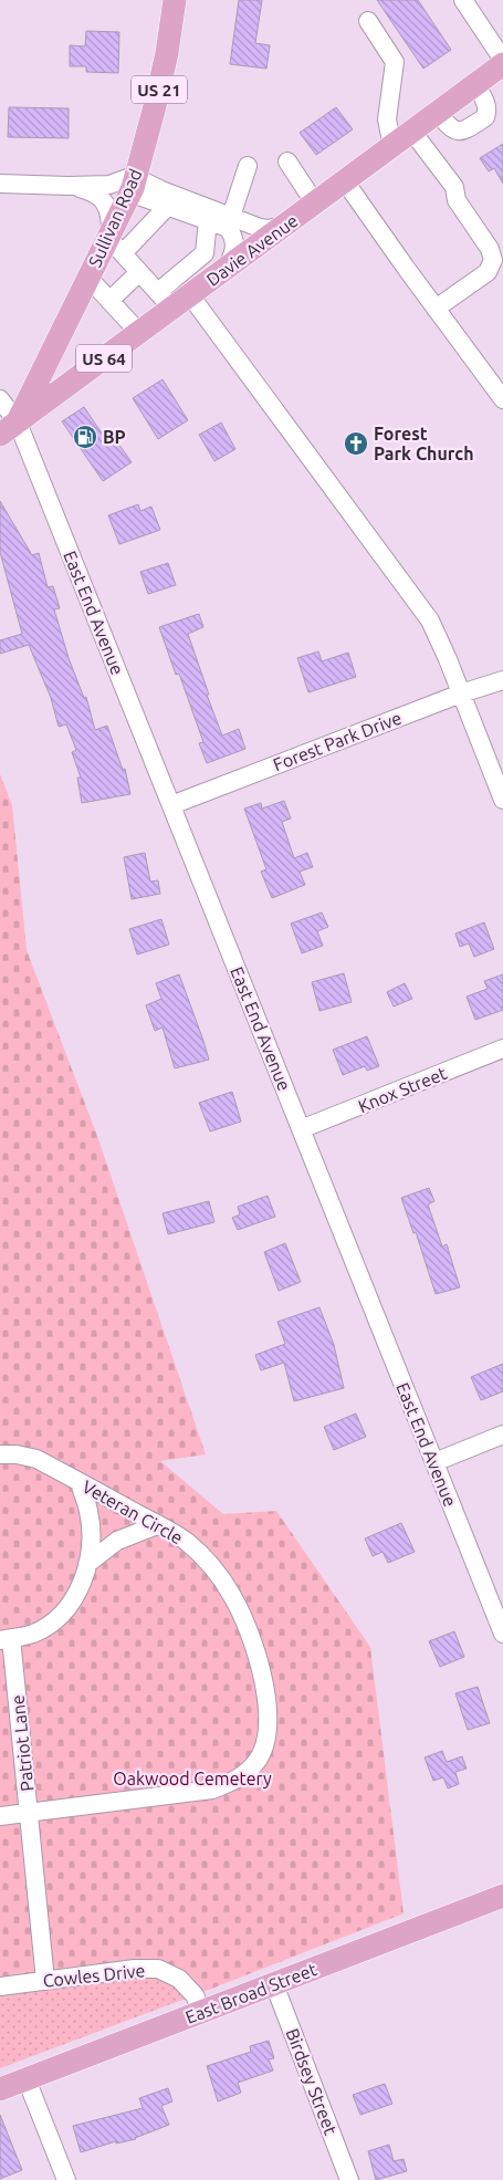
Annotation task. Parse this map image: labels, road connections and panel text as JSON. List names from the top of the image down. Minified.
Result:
{"streets":{"main road":["US 21","Sullivan Road","Davie Avenue","US 64","East Broad Street"],"street":["East End Avenue","Forest Park Drive","Knox Street","Veteran Circle","Patriot Lane","Cowles Drive","Birdsey Street"]},"crossings":[["Sullivan Road","Davie Avenue"],["Sullivan Road","East End Avenue"],["Davie Avenue","East End Avenue"],["East End Avenue","Forest Park Drive"],["East End Avenue","Knox Street"],["Veteran Circle","Patriot Lane"],["Patriot Lane","Cowles Drive"],["Cowles Drive","East Broad Street"],["East Broad Street","Birdsey Street"]],"parks":["Oakwood Cemetery"],"places":{"fuel station":["BP"],"church":["Forest Park Church"]}}
